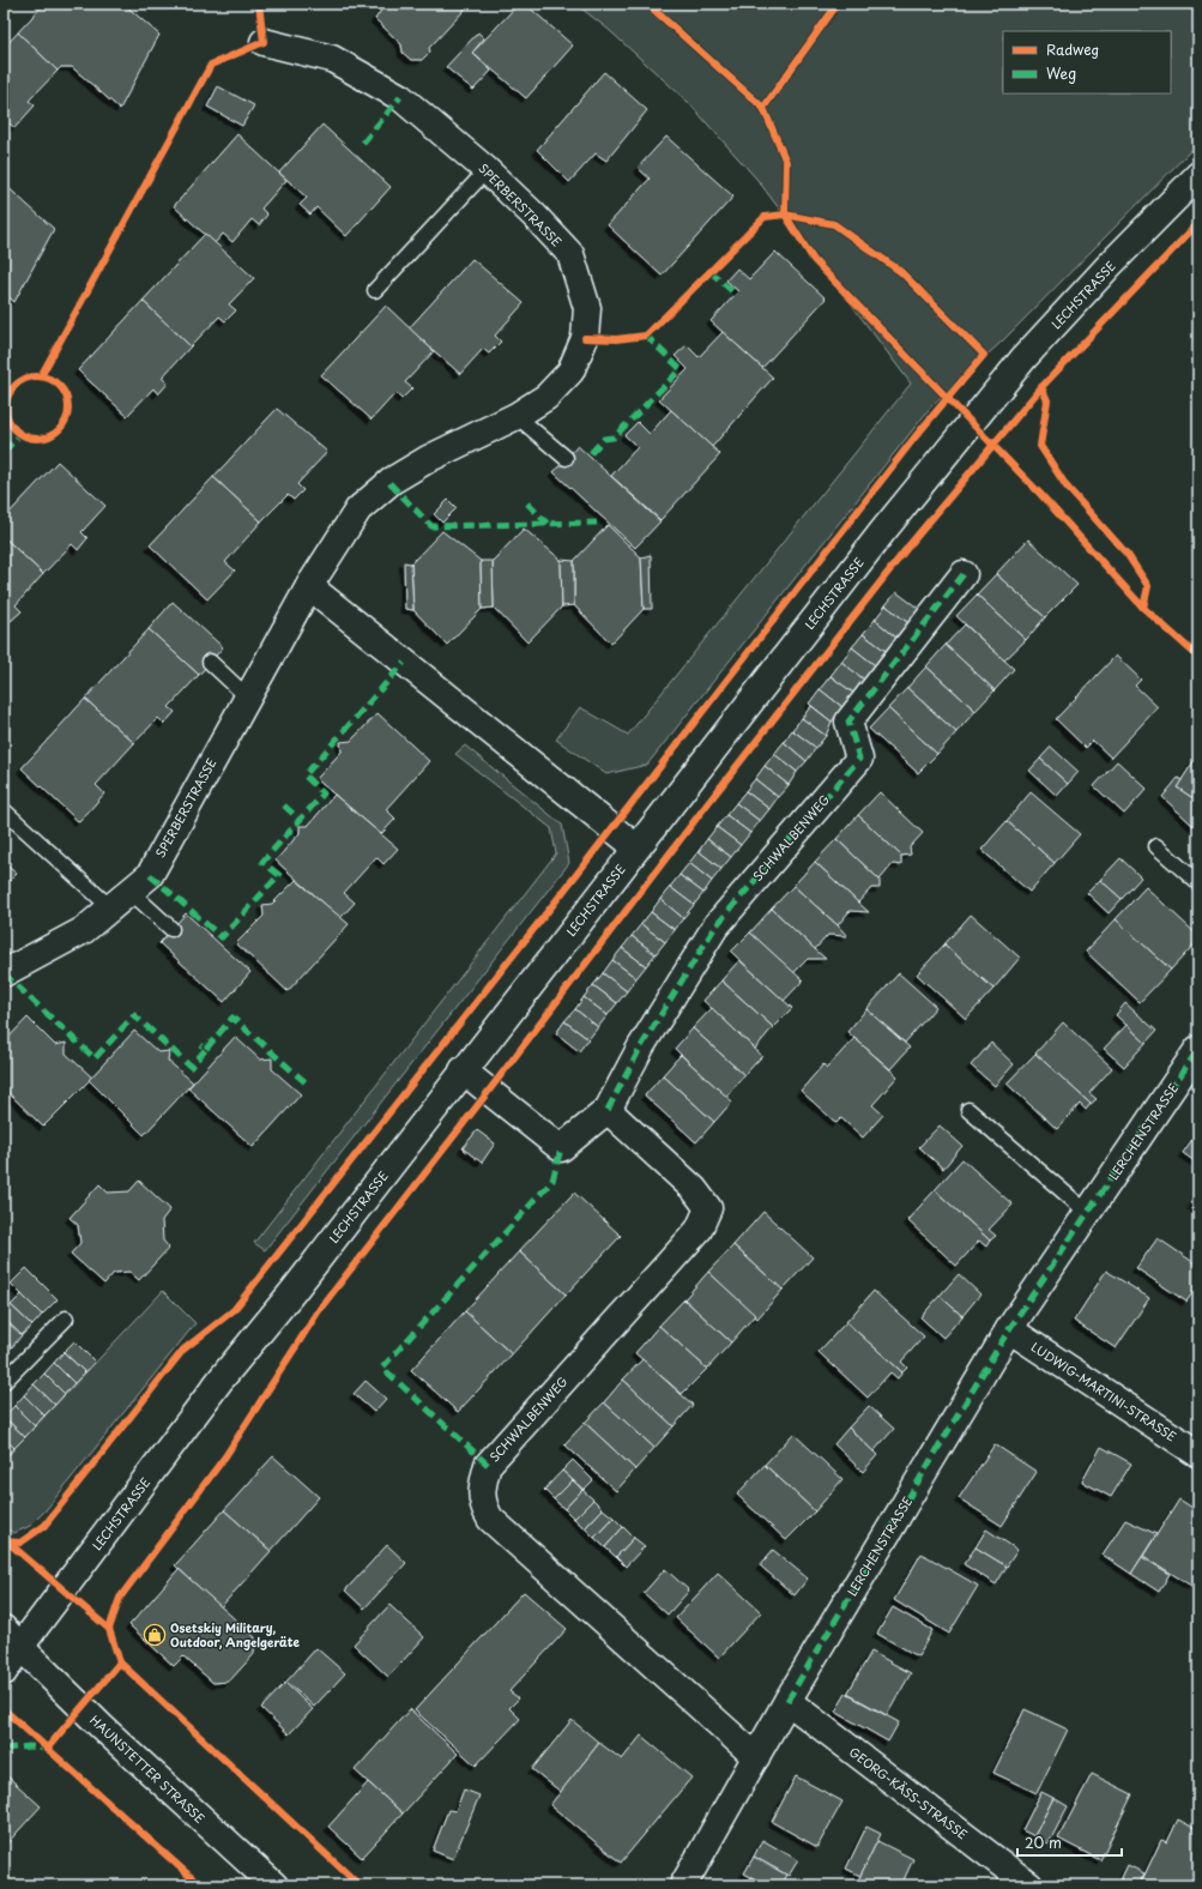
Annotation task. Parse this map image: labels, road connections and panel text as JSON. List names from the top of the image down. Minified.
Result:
{"streets":{"street":["SPERBERSTRASSE","LECHSTRASSE","SCHWALBENWEG","LERCHENSTRASSE","LUDWIG-MARTINI-STRASSE","HAUNSTETTER STRASSE","GEORG-KÄSS-STRASSE"]},"crossings":[["LECHSTRASSE","SCHWALBENWEG"],["LECHSTRASSE","HAUNSTETTER STRASSE"],["SCHWALBENWEG","LERCHENSTRASSE"],["LERCHENSTRASSE","LUDWIG-MARTINI-STRASSE"],["LERCHENSTRASSE","GEORG-KÄSS-STRASSE"]],"places":{"shop":["Osetskiy Military, Outdoor, Angelgeräte"]},"legend":["Radweg","Weg"],"scale_bar":"20 m"}
